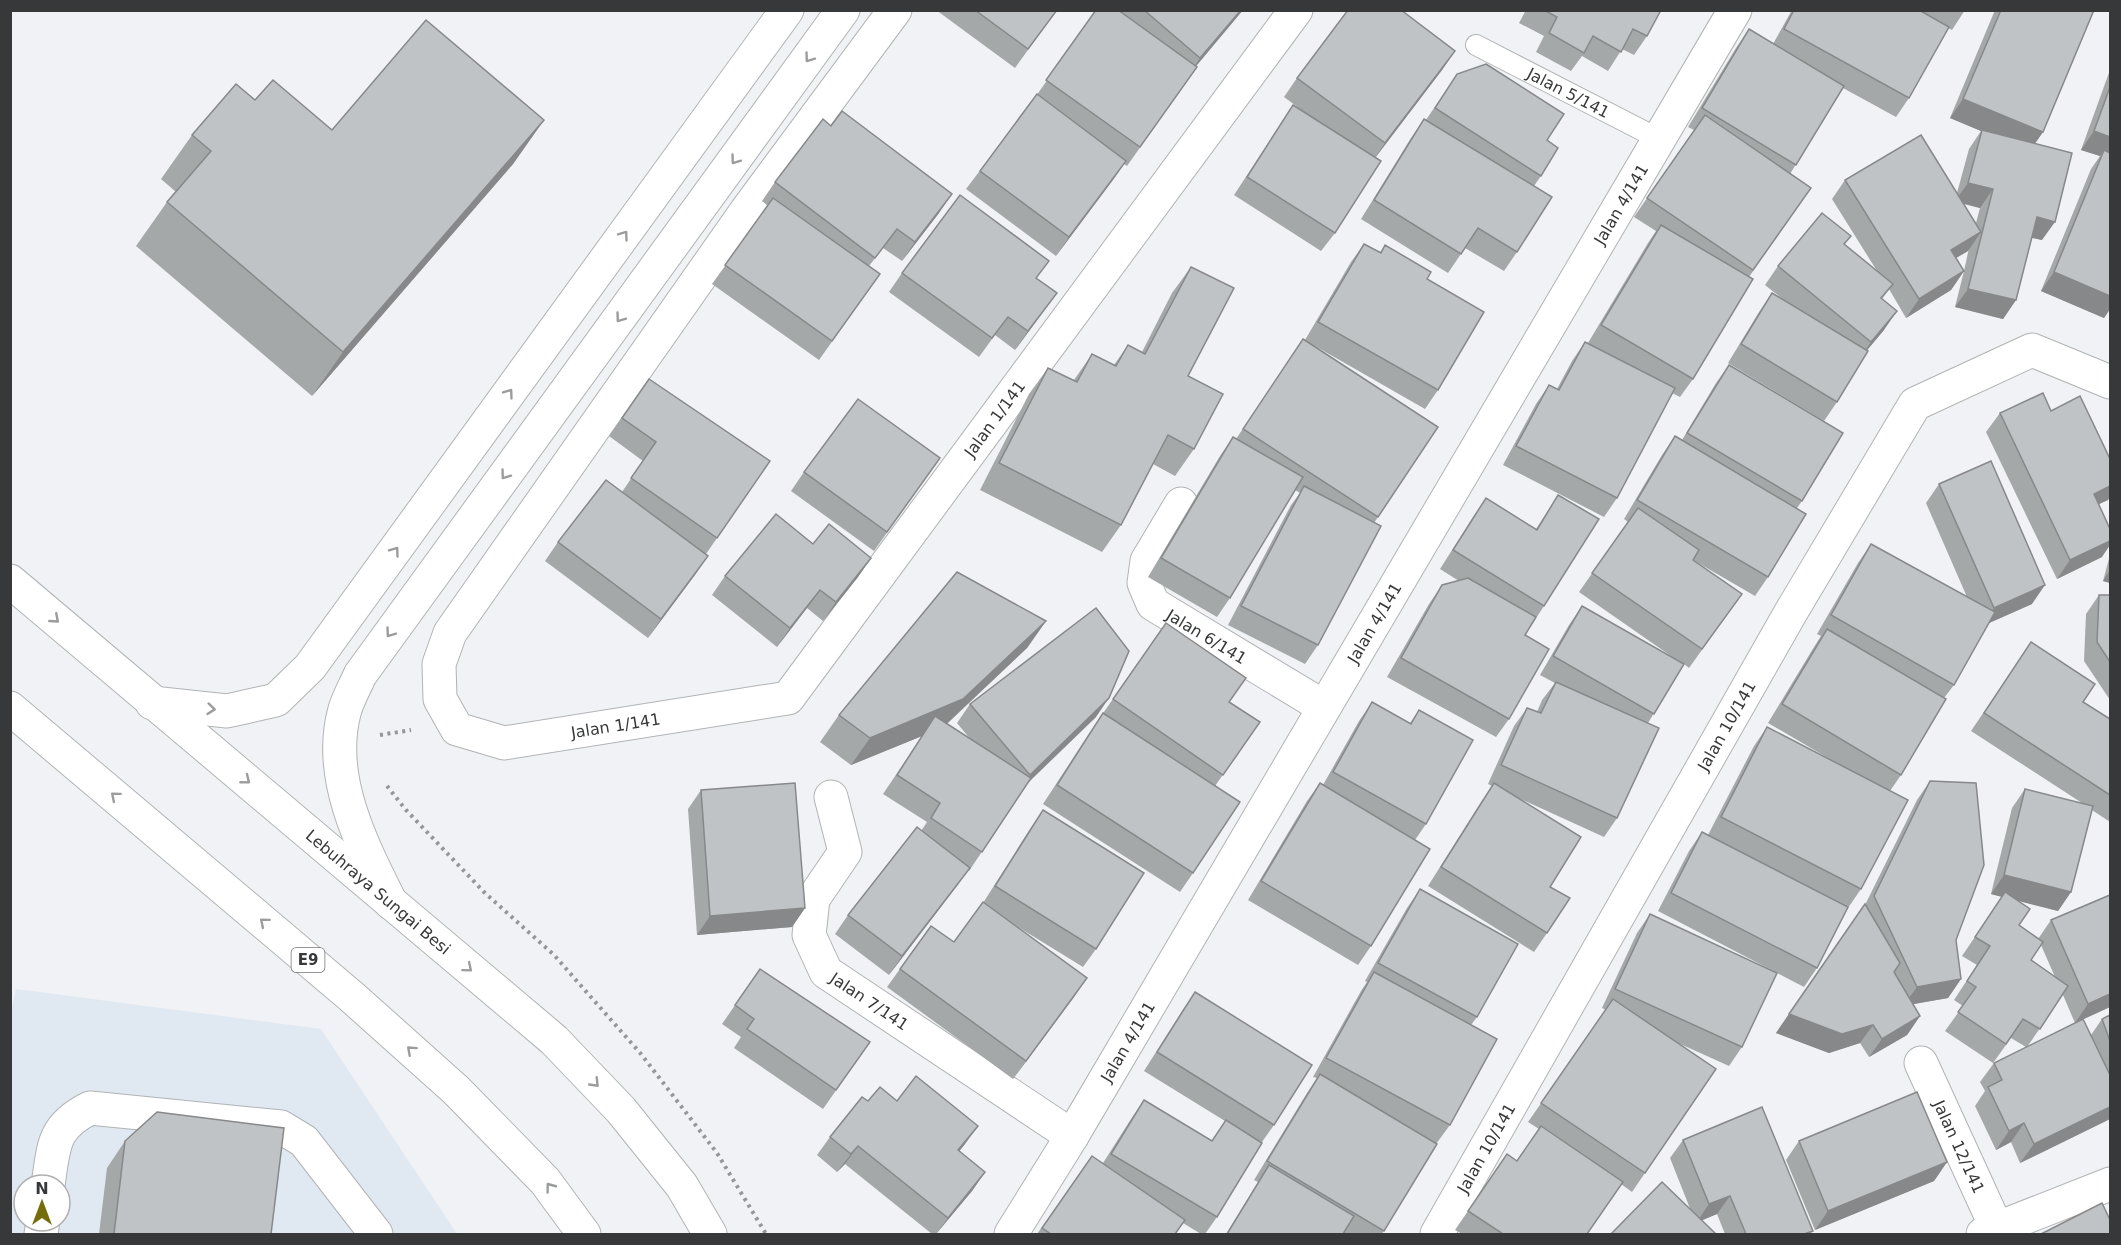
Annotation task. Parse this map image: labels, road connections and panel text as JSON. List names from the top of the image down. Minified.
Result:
{"streets":{"main road":["Jalan 4/141","Jalan 1/141","Jalan 6/141","Jalan 10/141","Lebuhraya Sungai Besi","E9","Jalan 7/141","Jalan 12/141"],"lane":["Jalan 5/141"]},"crossings":[["Jalan 5/141","Jalan 4/141"],["Jalan 4/141","Jalan 6/141"],["Jalan 4/141","Jalan 7/141"]],"north":"top"}
